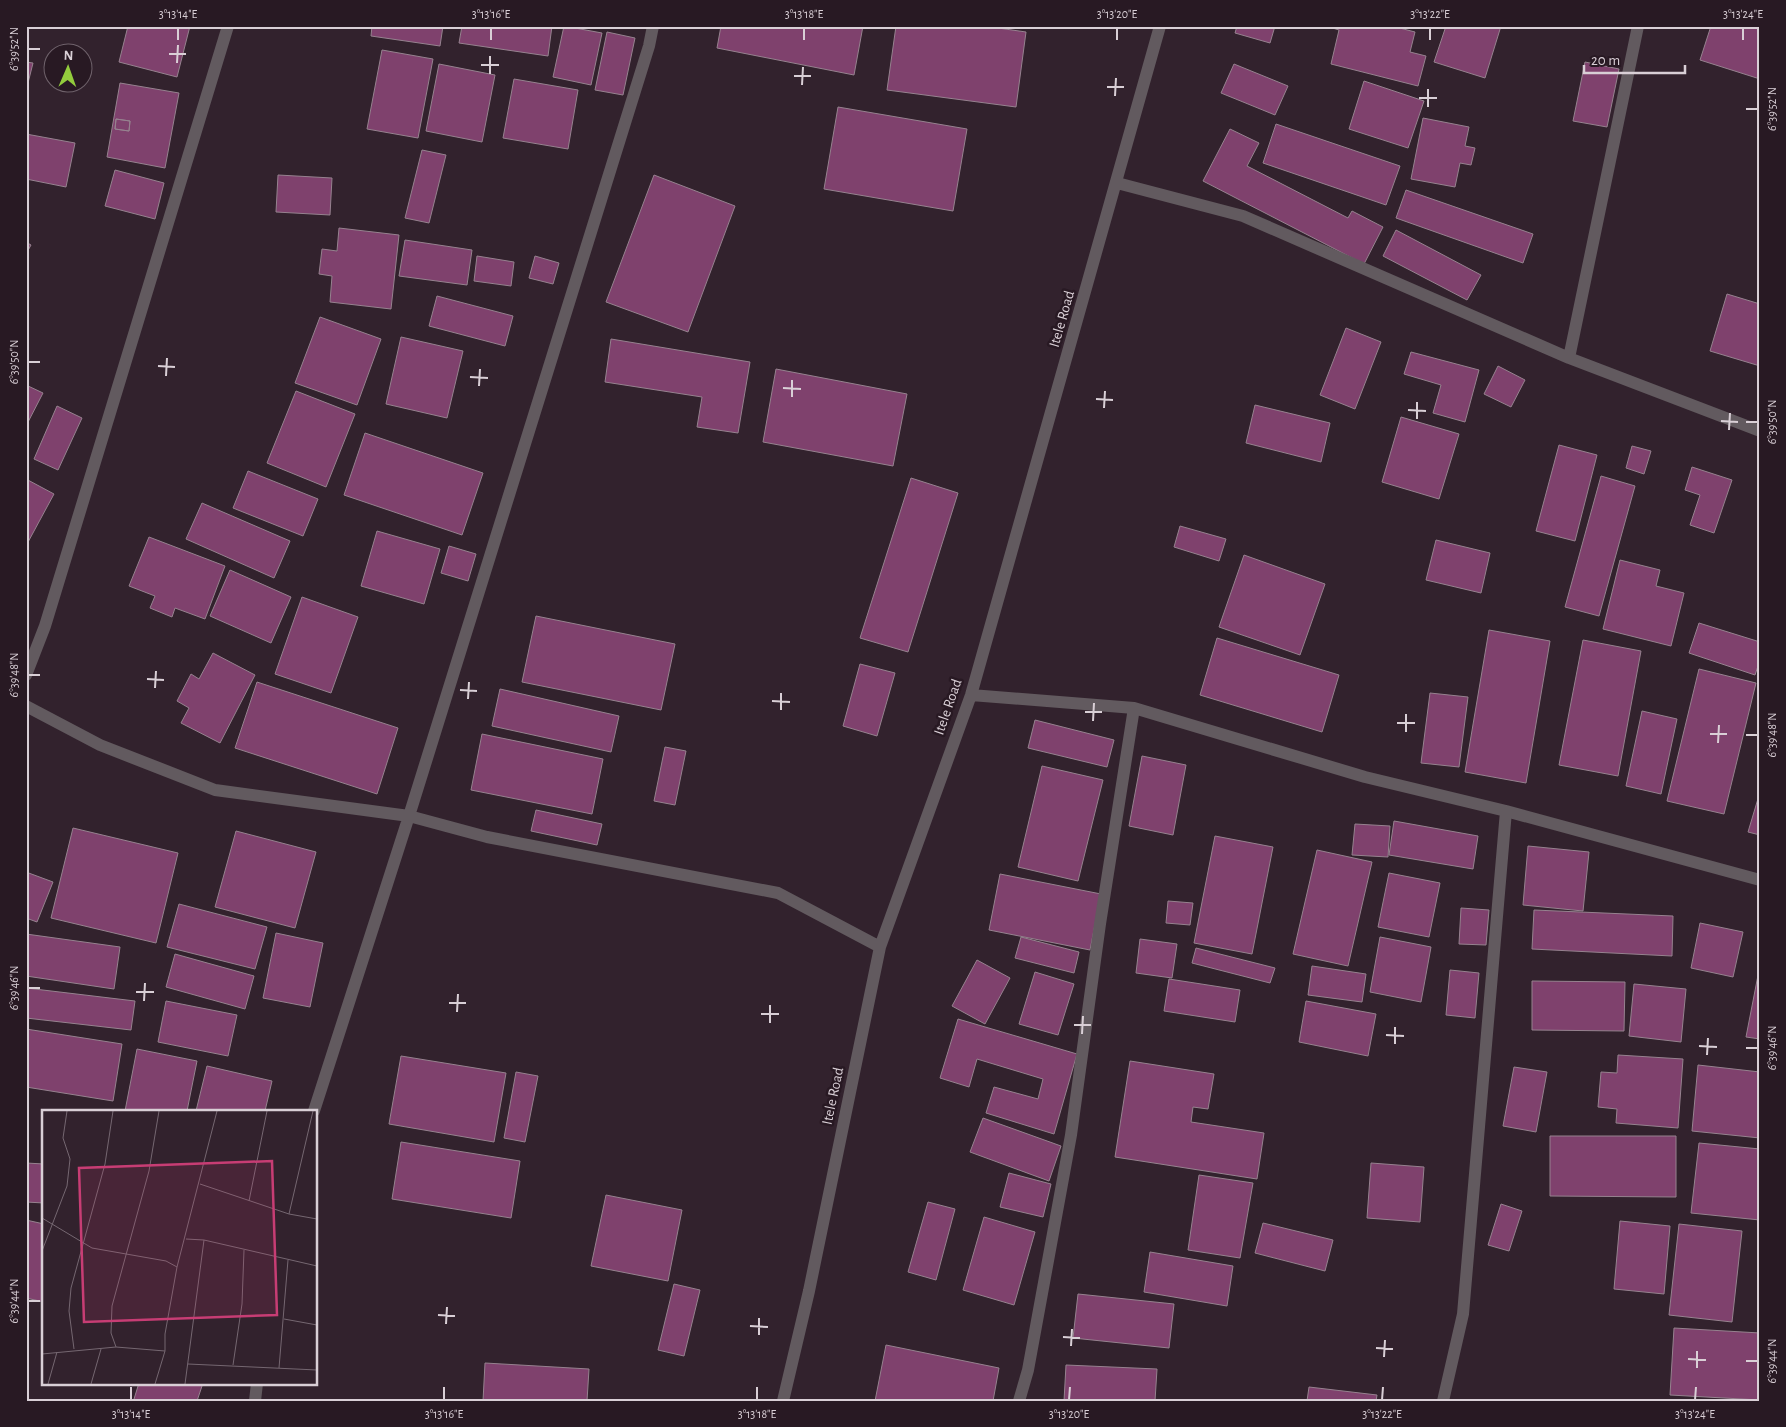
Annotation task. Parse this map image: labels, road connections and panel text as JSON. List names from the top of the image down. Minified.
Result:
{"streets":{"street":["Itele Road"]},"scale_bar":"20 m","north":"top","coordinates":["3°13'14\"E","3°13'16\"E","3°13'18\"E","3°13'20\"E","3°13'22\"E","3°13'24\"E","6°39'52\"N","6°39'50\"N","6°39'48\"N","6°39'46\"N","6°39'44\"N"]}
